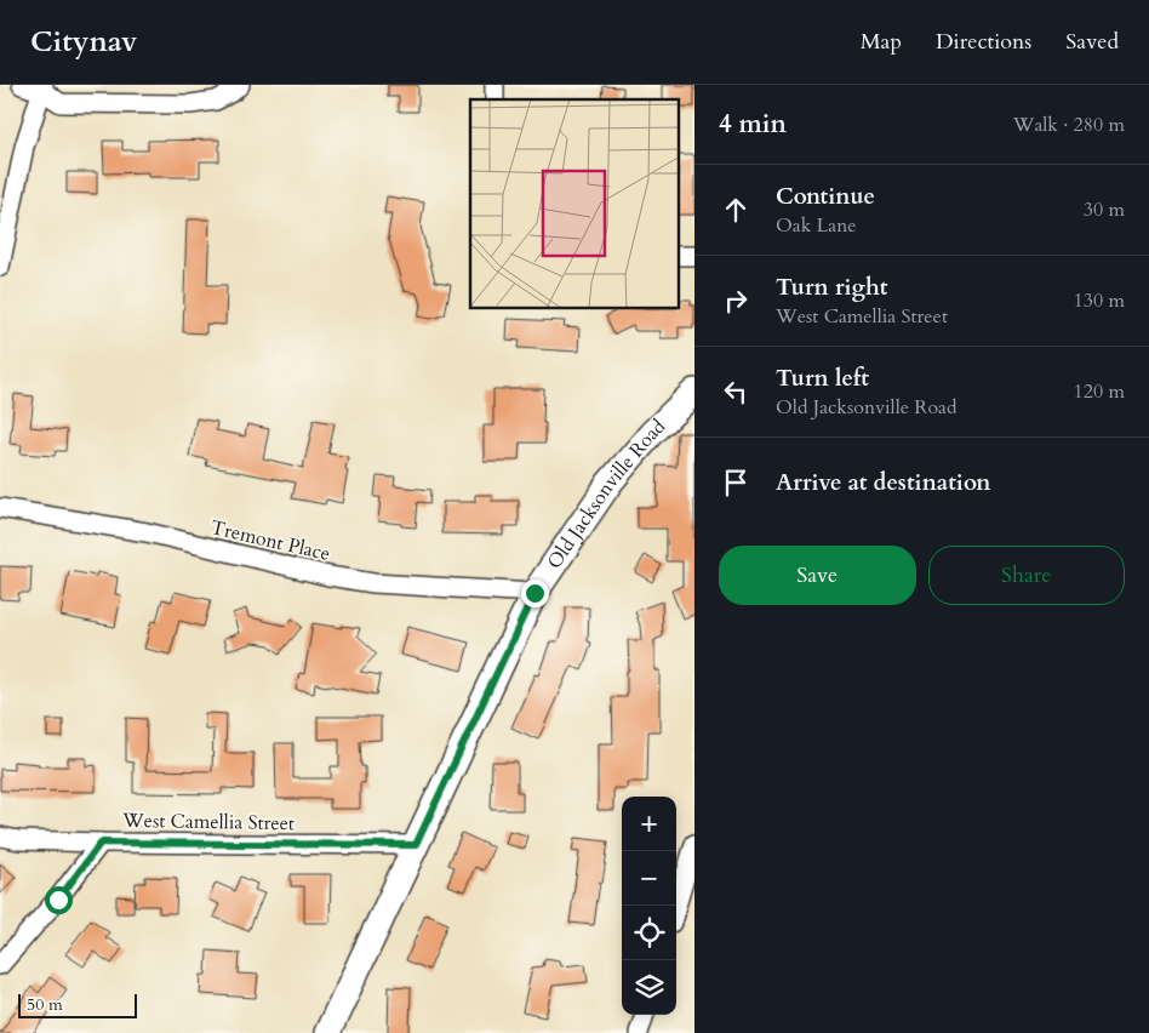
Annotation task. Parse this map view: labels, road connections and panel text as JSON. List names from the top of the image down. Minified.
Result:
{"streets":{"main road":["Old Jacksonville Road"],"street":["Tremont Place","West Camellia Street"]},"crossings":[["Old Jacksonville Road","Tremont Place"],["Old Jacksonville Road","West Camellia Street"]],"scale_bar":"50 m","page":{"header":"Citynav","nav":["Map","Directions","Saved"],"heading":["4 min","Walk · 280 m"],"list":[["Continue","Oak Lane","30 m"],["Turn right","West Camellia Street","130 m"],["Turn left","Old Jacksonville Road","120 m"],"Arrive at destination"],"buttons":["Save","Share"],"map_buttons":["+","−"],"scale":"50 m"}}
